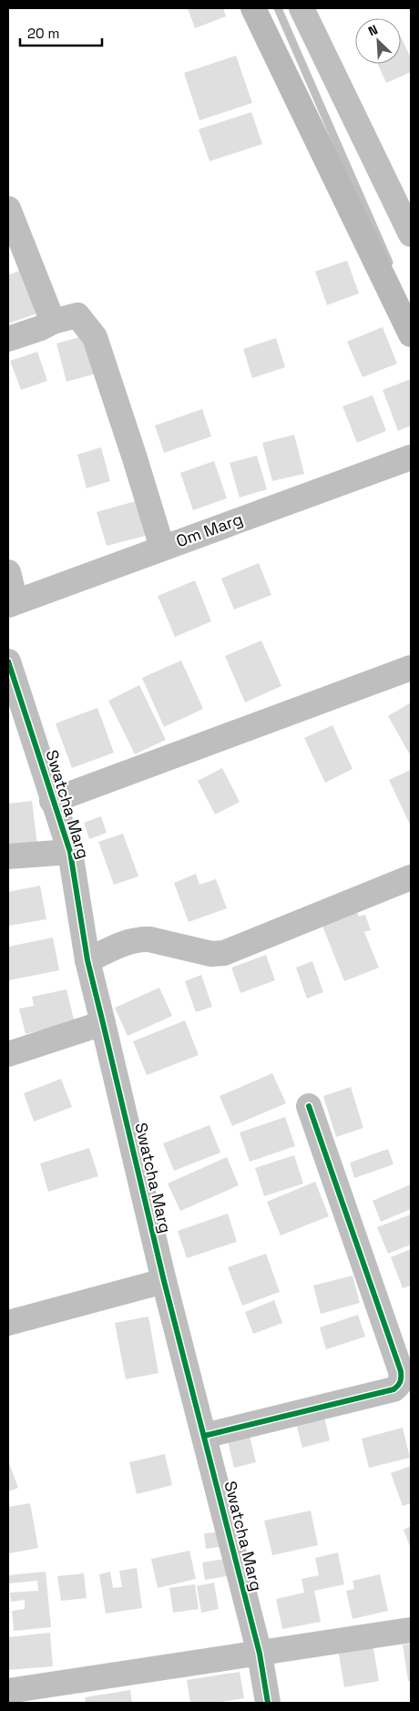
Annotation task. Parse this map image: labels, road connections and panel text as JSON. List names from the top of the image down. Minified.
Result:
{"streets":{"street":["Om Marg","Swatcha Marg"]},"scale_bar":"20 m","north":"top left"}
